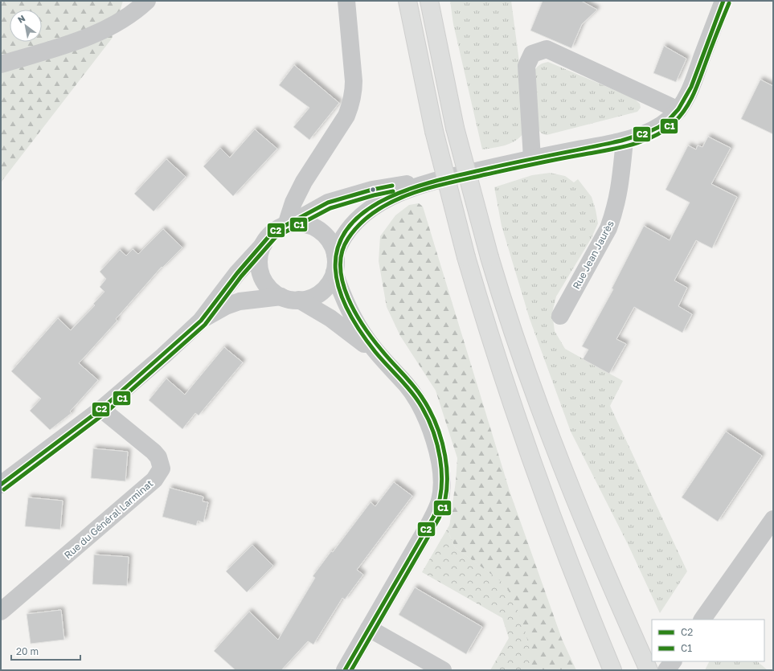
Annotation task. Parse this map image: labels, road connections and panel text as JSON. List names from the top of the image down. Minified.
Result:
{"streets":{"street":["Rue Jean Jaurès","Rue du Général Larminat"]},"lines":["transit line C2","transit line C1"],"legend":["C2","C1"],"scale_bar":"20 m","north":"top left"}
